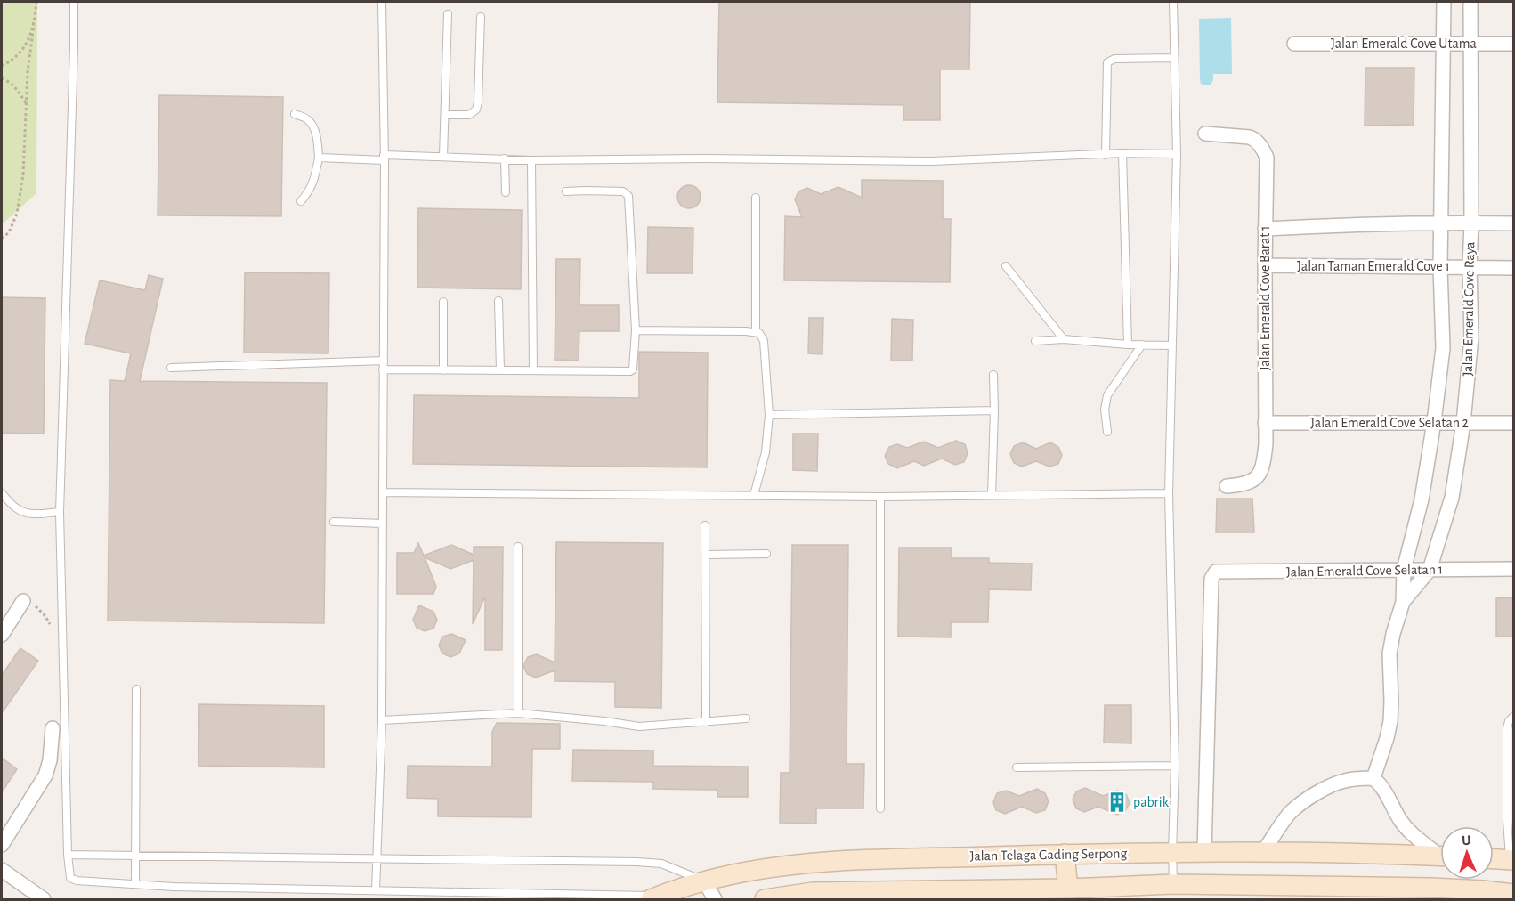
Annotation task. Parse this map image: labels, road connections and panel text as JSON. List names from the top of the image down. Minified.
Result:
{"streets":{"main road":["Jalan Telaga Gading Serpong"],"street":["Jalan Emerald Cove Utama","Jalan Taman Emerald Cove 1","Jalan Emerald Cove Barat 1","Jalan Emerald Cove Raya","Jalan Emerald Cove Selatan 2","Jalan Emerald Cove Selatan 1"]},"crossings":[["Jalan Emerald Cove Utama","Jalan Emerald Cove Raya"],["Jalan Taman Emerald Cove 1","Jalan Emerald Cove Barat 1"],["Jalan Taman Emerald Cove 1","Jalan Emerald Cove Raya"],["Jalan Emerald Cove Barat 1","Jalan Emerald Cove Selatan 2"],["Jalan Emerald Cove Raya","Jalan Emerald Cove Selatan 2"],["Jalan Emerald Cove Raya","Jalan Emerald Cove Selatan 1"],["Jalan Emerald Cove Selatan 1","Jalan Telaga Gading Serpong"]],"places":{"building":["pabrik"]},"north":"top"}
